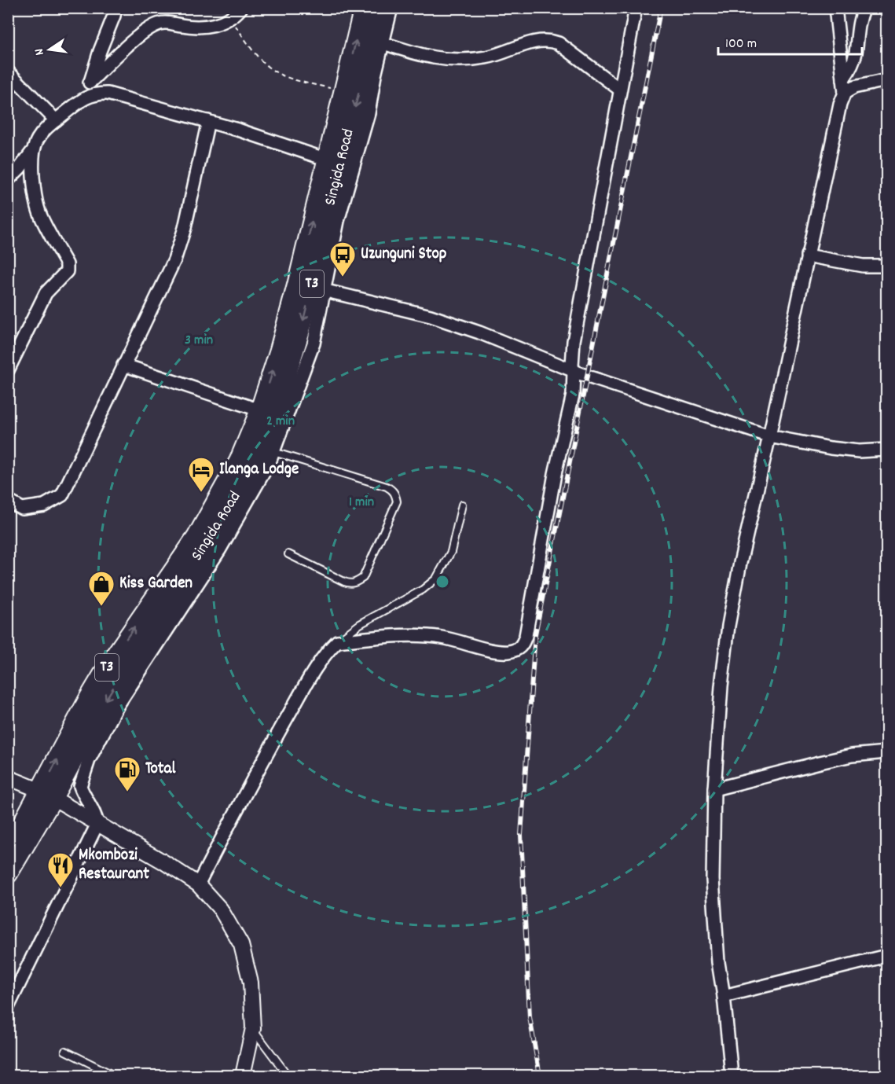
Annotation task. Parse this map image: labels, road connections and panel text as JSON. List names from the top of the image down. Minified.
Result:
{"streets":{"highway":["Singida Road","T3"]},"places":{"bus stop":["Uzunguni Stop"],"hotel":["Ilanga Lodge"],"shop":["Kiss Garden"],"fuel station":["Total"],"restaurant":["Mkombozi Restaurant"]},"scale_bar":"100 m","north":"left","rings":["3 min","2 min","1 min"]}
